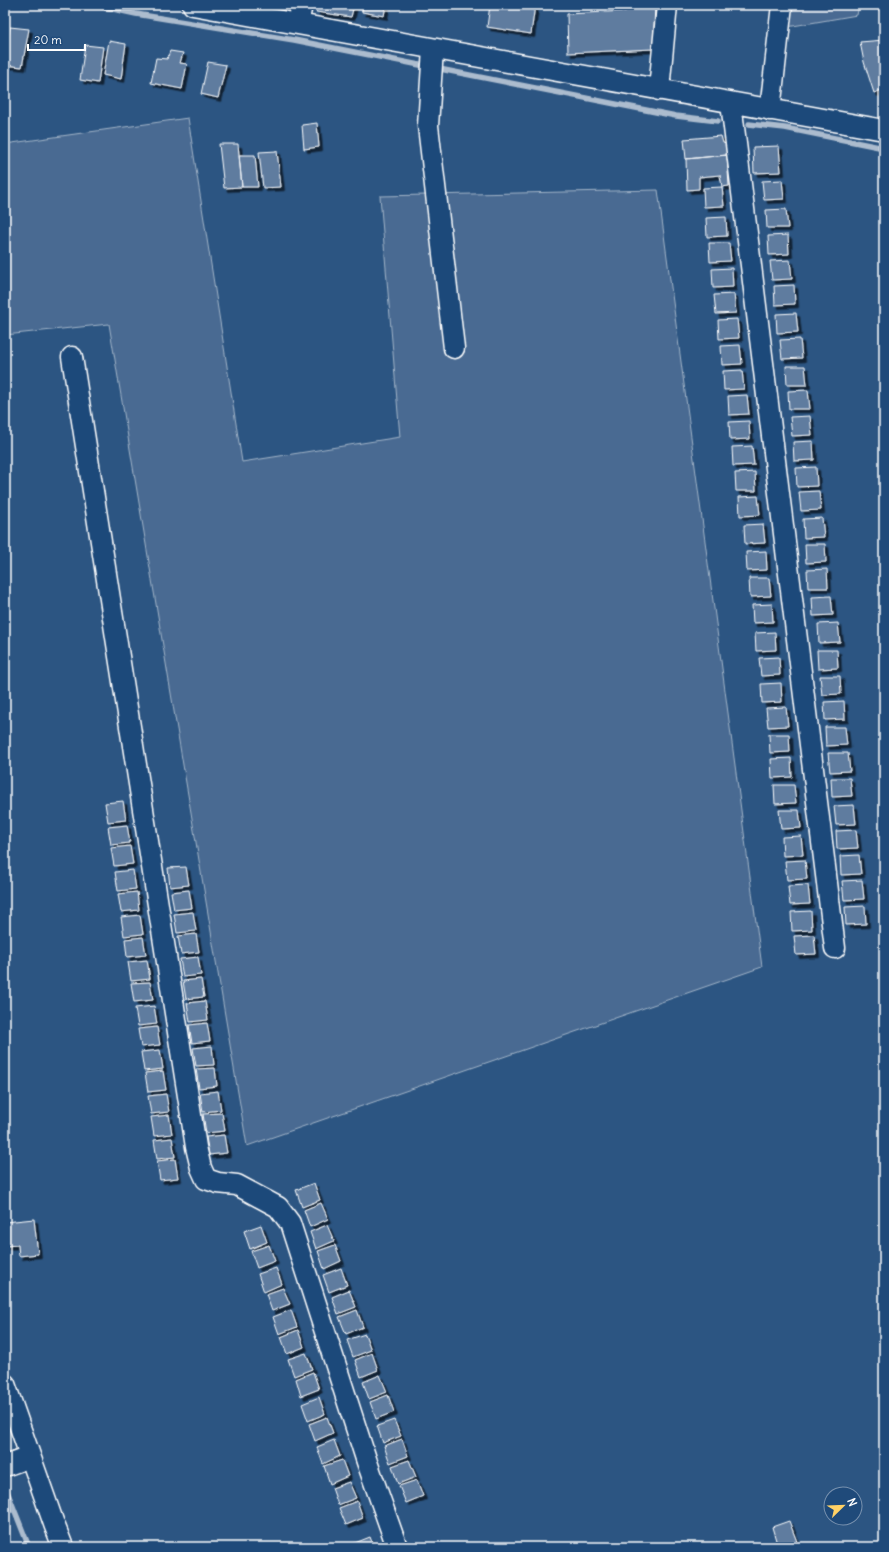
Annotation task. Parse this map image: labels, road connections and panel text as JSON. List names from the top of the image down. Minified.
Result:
{"scale_bar":"20 m","north":"top right"}
